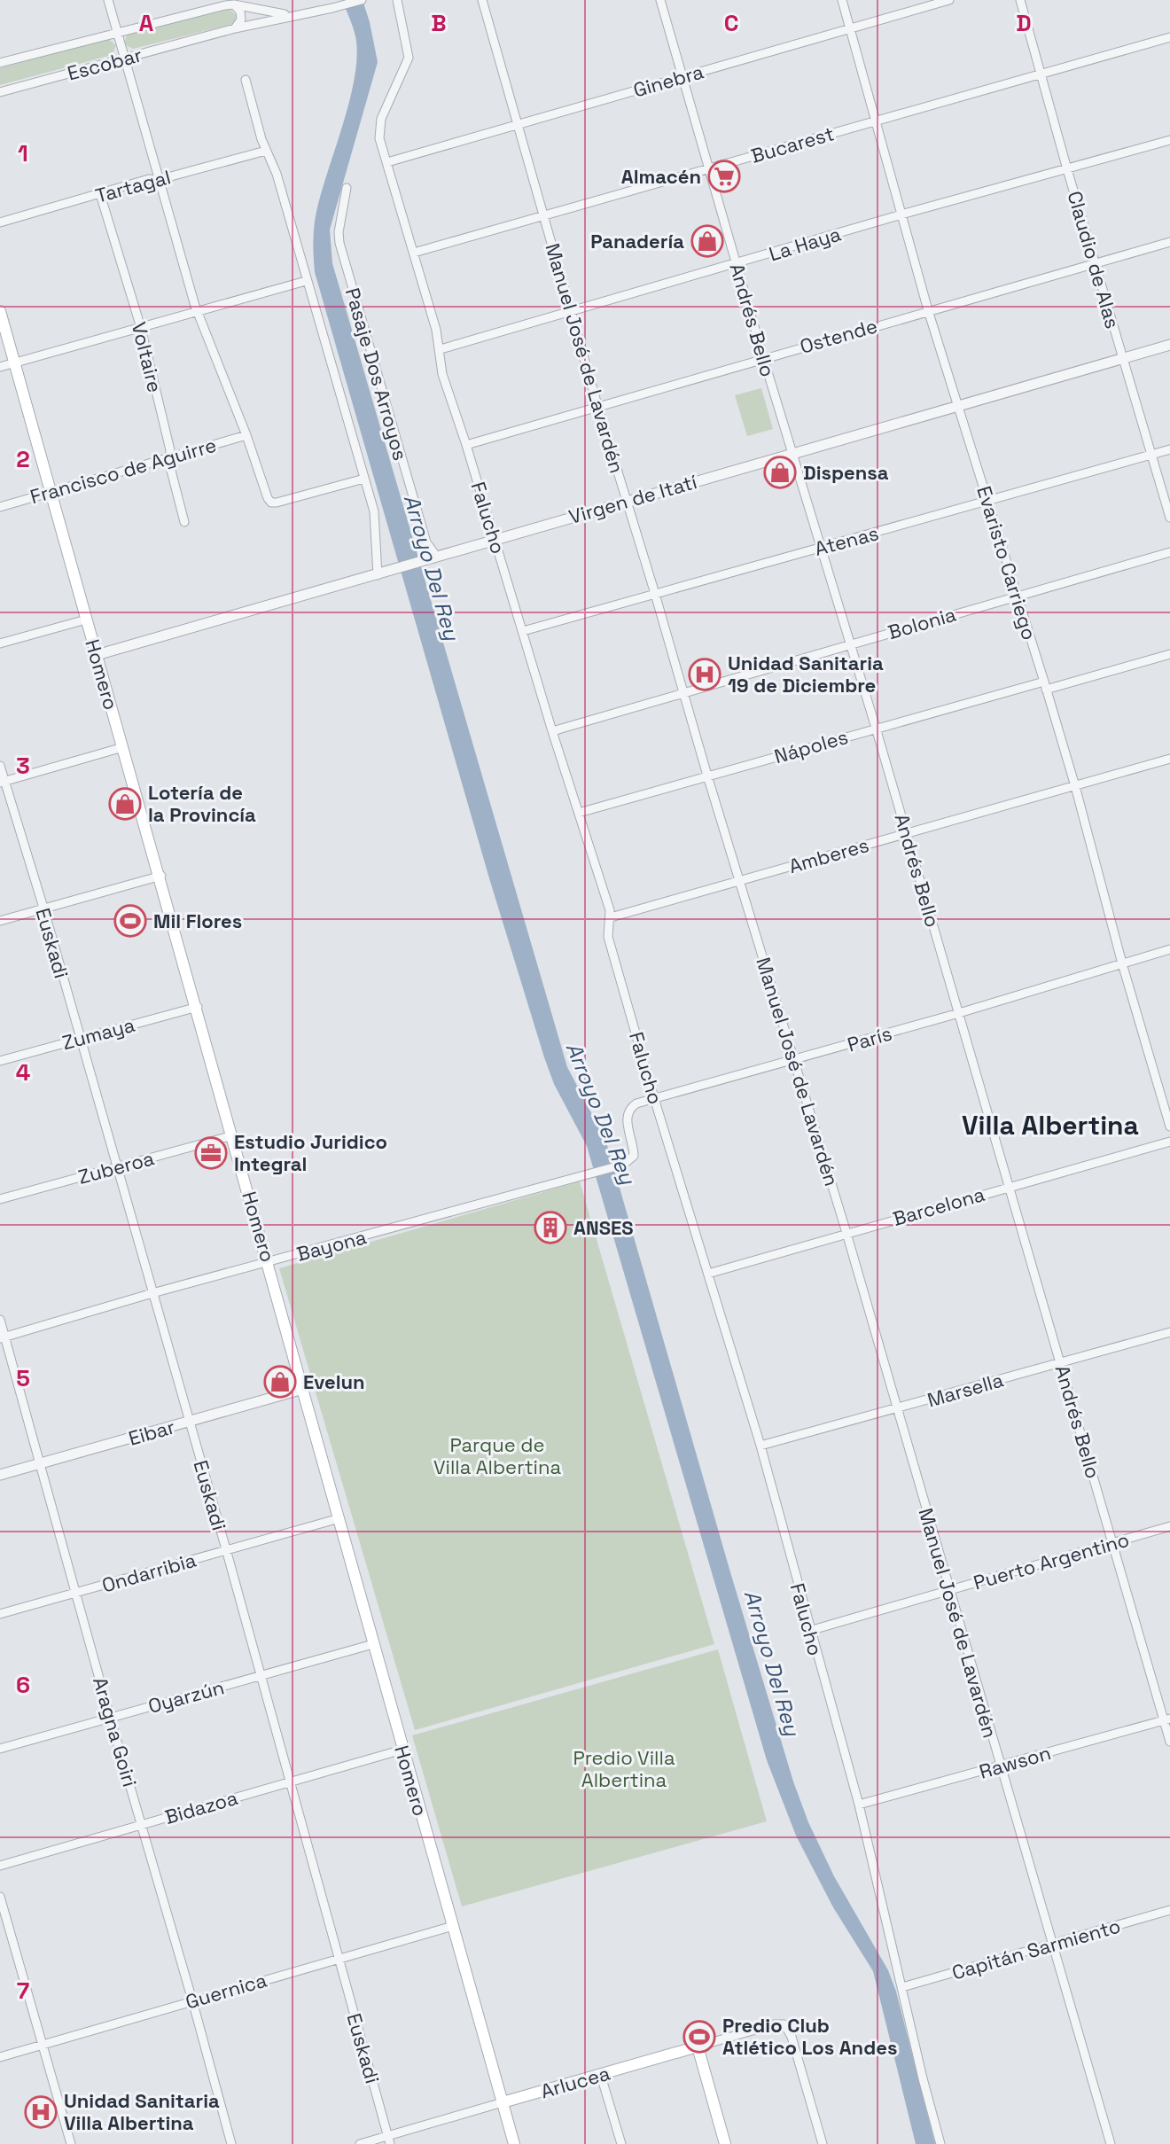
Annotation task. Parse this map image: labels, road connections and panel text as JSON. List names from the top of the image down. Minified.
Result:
{"streets":{"main road":["Homero","Arlucea"],"street":["Escobar","Ginebra","Bucarest","Tartagal","La Haya","Claudio de Alas","Andrés Bello","Ostende","Voltaire","Manuel José de Lavardén","Pasaje Dos Arroyos","Francisco de Aguirre","Virgen de Itatí","Falucho","Atenas","Evaristo Carriego","Bolonia","Nápoles","Amberes","Euskadi","Zumaya","París","Zuberoa","Barcelona","Bayona","Marsella","Eibar","Puerto Argentino","Ondarribia","Oyarzún","Aragna Goiri","Rawson","Bidazoa","Capitán Sarmiento","Guernica"]},"crossings":[["Ginebra","Andrés Bello"],["Ginebra","Manuel José de Lavardén"],["Ginebra","Falucho"],["Ginebra","Evaristo Carriego"],["Bucarest","Claudio de Alas"],["Bucarest","Andrés Bello"],["Bucarest","Manuel José de Lavardén"],["Bucarest","Falucho"],["Bucarest","Evaristo Carriego"],["Tartagal","Voltaire"],["La Haya","Claudio de Alas"],["La Haya","Andrés Bello"],["La Haya","Manuel José de Lavardén"],["La Haya","Falucho"],["La Haya","Evaristo Carriego"],["Claudio de Alas","Ostende"],["Claudio de Alas","Virgen de Itatí"],["Claudio de Alas","Atenas"],["Andrés Bello","Ostende"],["Andrés Bello","Virgen de Itatí"],["Andrés Bello","Atenas"],["Andrés Bello","Bolonia"],["Andrés Bello","Nápoles"],["Andrés Bello","Amberes"],["Andrés Bello","París"],["Andrés Bello","Barcelona"],["Andrés Bello","Marsella"],["Andrés Bello","Puerto Argentino"],["Andrés Bello","Rawson"],["Ostende","Manuel José de Lavardén"],["Ostende","Falucho"],["Ostende","Evaristo Carriego"],["Voltaire","Francisco de Aguirre"],["Manuel José de Lavardén","Virgen de Itatí"],["Manuel José de Lavardén","Atenas"],["Manuel José de Lavardén","Bolonia"],["Manuel José de Lavardén","Nápoles"],["Manuel José de Lavardén","Amberes"],["Manuel José de Lavardén","París"],["Manuel José de Lavardén","Barcelona"],["Manuel José de Lavardén","Marsella"],["Manuel José de Lavardén","Puerto Argentino"],["Manuel José de Lavardén","Rawson"],["Manuel José de Lavardén","Capitán Sarmiento"],["Pasaje Dos Arroyos","Virgen de Itatí"],["Francisco de Aguirre","Homero"],["Virgen de Itatí","Falucho"],["Virgen de Itatí","Evaristo Carriego"],["Virgen de Itatí","Homero"],["Falucho","Atenas"],["Falucho","Bolonia"],["Falucho","Nápoles"],["Falucho","Amberes"],["Falucho","París"],["Falucho","Barcelona"],["Falucho","Marsella"],["Falucho","Puerto Argentino"],["Falucho","Rawson"],["Falucho","Capitán Sarmiento"],["Atenas","Evaristo Carriego"],["Evaristo Carriego","Bolonia"],["Evaristo Carriego","Nápoles"],["Evaristo Carriego","Amberes"],["Evaristo Carriego","París"],["Homero","Zumaya"],["Homero","Zuberoa"],["Homero","Bayona"],["Homero","Eibar"],["Homero","Ondarribia"],["Homero","Oyarzún"],["Homero","Bidazoa"],["Homero","Guernica"],["Homero","Arlucea"],["Euskadi","Zumaya"],["Euskadi","Zuberoa"],["Euskadi","Bayona"],["Euskadi","Eibar"],["Euskadi","Ondarribia"],["Euskadi","Oyarzún"],["Euskadi","Bidazoa"],["Euskadi","Guernica"],["Euskadi","Arlucea"],["París","Bayona"],["Bayona","Aragna Goiri"],["Eibar","Aragna Goiri"],["Ondarribia","Aragna Goiri"],["Oyarzún","Aragna Goiri"],["Aragna Goiri","Bidazoa"],["Aragna Goiri","Guernica"]],"districts":["Villa Albertina"],"water":["Arroyo Del Rey"],"parks":["Parque de Villa Albertina","Predio Villa Albertina"],"places":{"supermarket":["Almacén"],"shop":["Panadería","Dispensa","Lotería de la Provincía","Evelun"],"hospital":["Unidad Sanitaria 19 de Diciembre","Unidad Sanitaria Villa Albertina"],"sports":["Mil Flores","Predio Club Atlético Los Andes"],"office":["Estudio Juridico Integral"],"building":["ANSES"]},"grid":{"columns":["A","B","C","D"],"rows":["1","2","3","4","5","6","7"]}}
